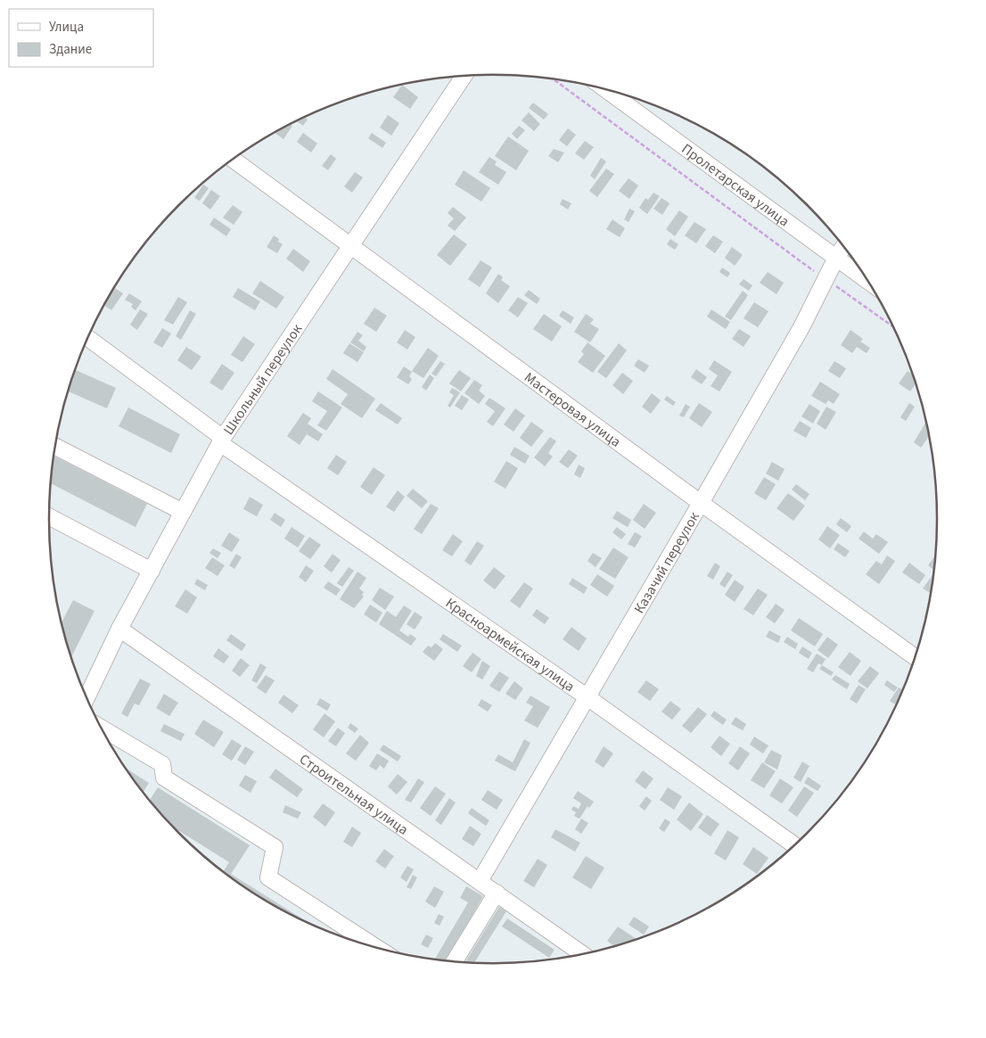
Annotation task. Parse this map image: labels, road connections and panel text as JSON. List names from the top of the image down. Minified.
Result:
{"streets":{"street":["Пролетарская улица","Школьный переулок","Мастеровая улица","Казачий переулок","Красноармейская улица","Строительная улица"]},"crossings":[["Пролетарская улица","Казачий переулок"],["Школьный переулок","Мастеровая улица"],["Школьный переулок","Красноармейская улица"],["Школьный переулок","Строительная улица"],["Мастеровая улица","Казачий переулок"],["Казачий переулок","Красноармейская улица"],["Казачий переулок","Строительная улица"]],"legend":["Улица","Здание"]}
